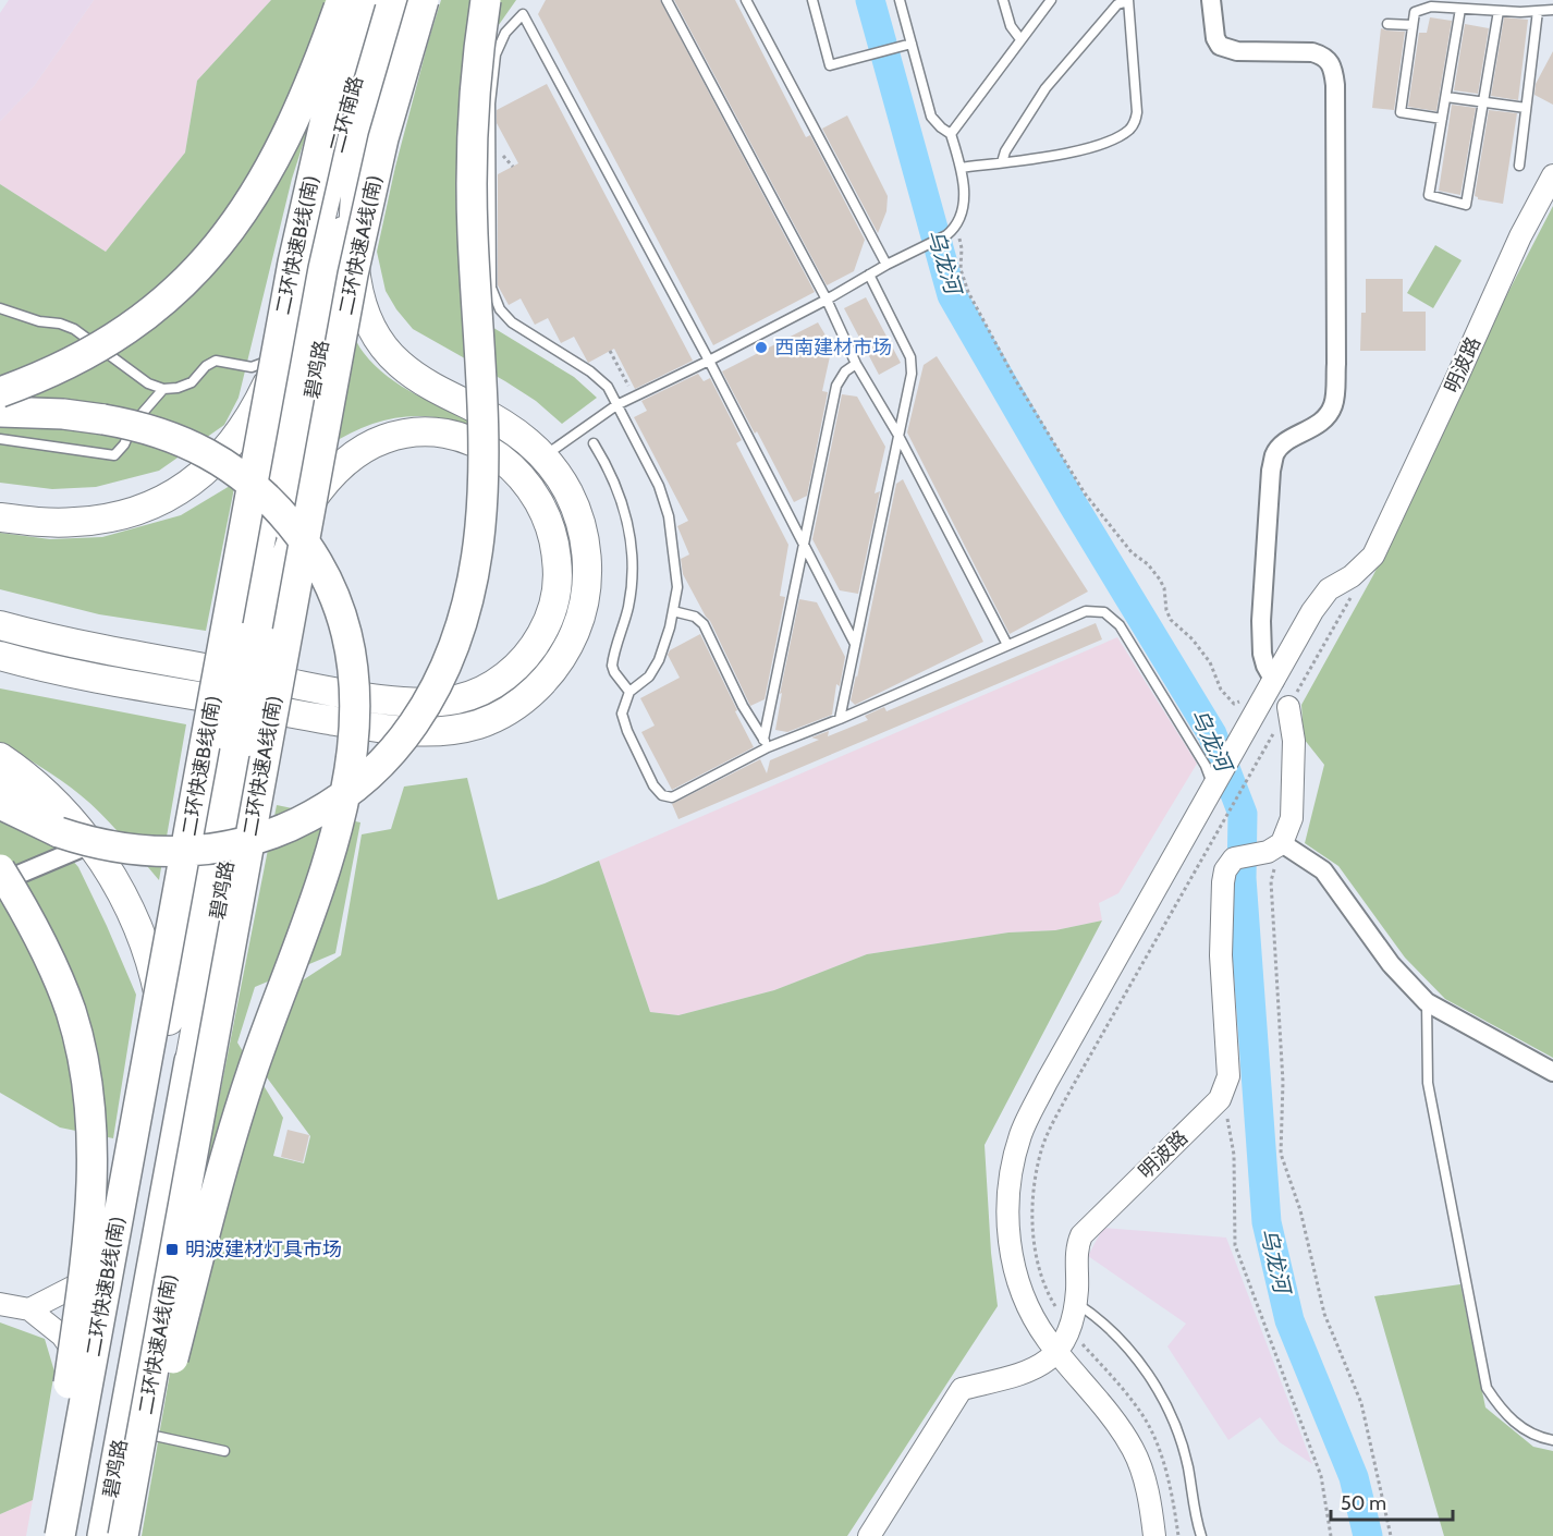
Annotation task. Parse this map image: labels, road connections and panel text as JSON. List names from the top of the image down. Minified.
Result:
{"streets":{"highway":["二环快速B线(南)","二环快速A线(南)","碧鸡路"],"main road":["二环南路"],"street":["明波路"]},"crossings":[["二环南路","碧鸡路"]],"water":["乌龙河"],"places":{"other":["西南建材市场"],"transit":["明波建材灯具市场"]},"scale_bar":"50 m"}
